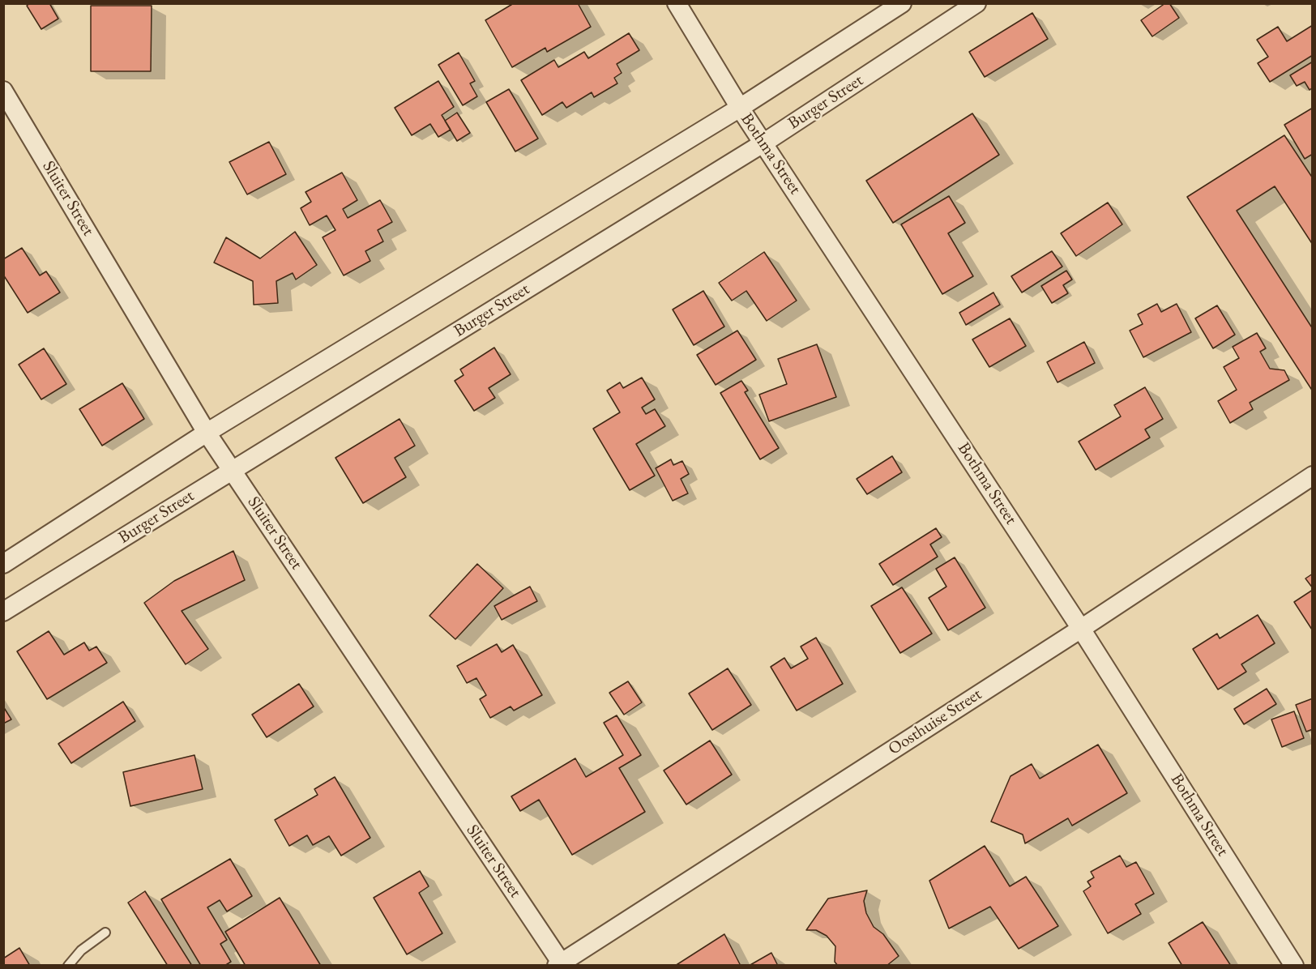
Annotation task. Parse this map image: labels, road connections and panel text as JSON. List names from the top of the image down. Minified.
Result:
{"streets":{"street":["Burger Street","Bothma Street","Sluiter Street","Oosthuise Street"]},"crossings":[["Burger Street","Bothma Street"],["Burger Street","Sluiter Street"],["Bothma Street","Oosthuise Street"],["Sluiter Street","Oosthuise Street"]]}
